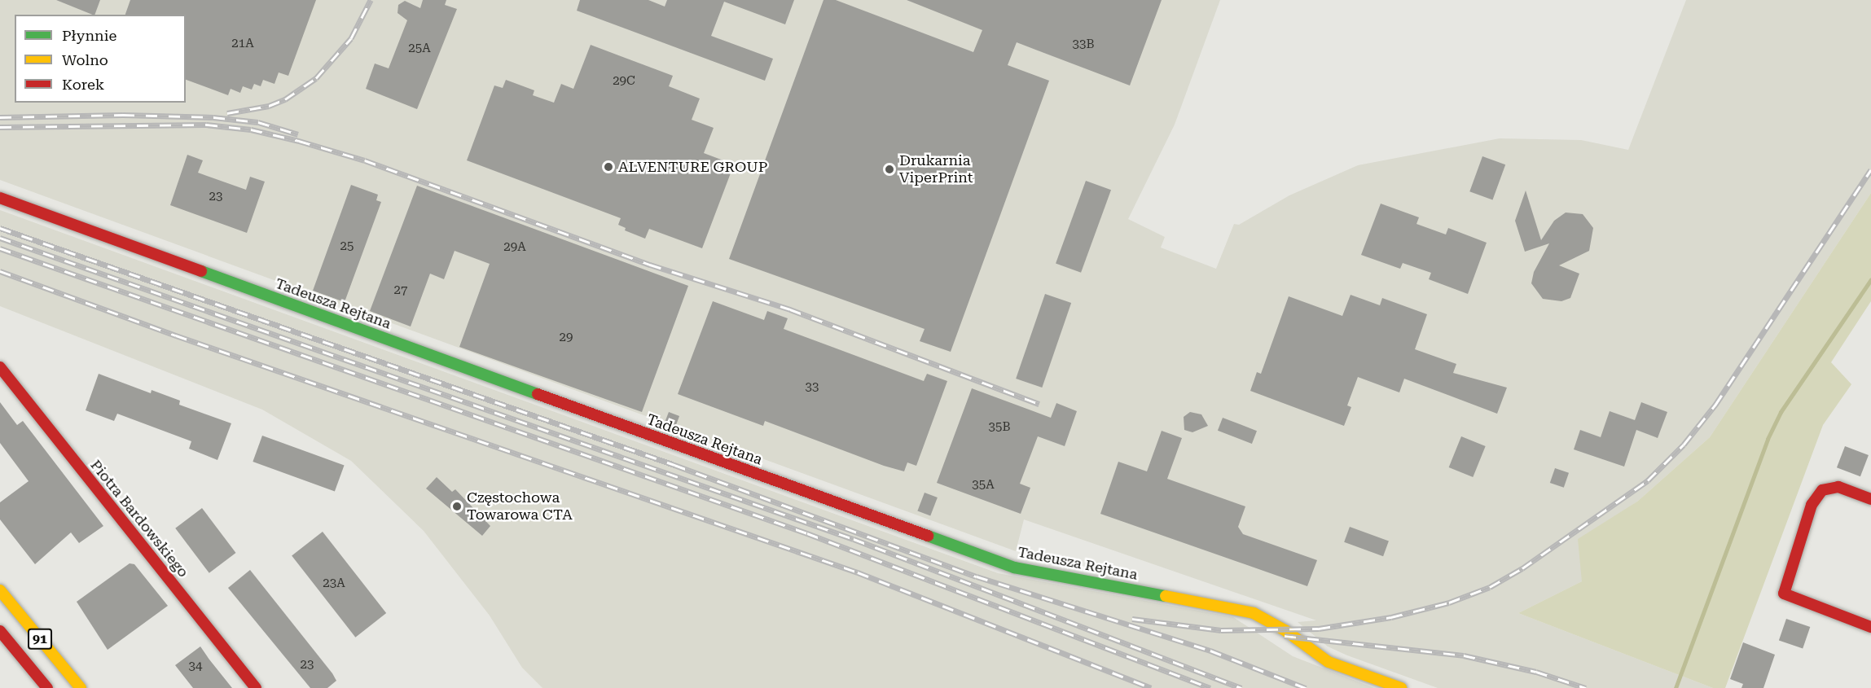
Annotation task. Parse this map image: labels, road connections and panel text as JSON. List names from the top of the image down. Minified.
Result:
{"streets":{"street":["Tadeusza Rejtana","Piotra Bardowskiego","91"]},"places":["ALVENTURE GROUP","Drukarnia ViperPrint","Częstochowa Towarowa CTA"],"house_numbers":["21A","33B","25A","29C","23","25","29A","27","29","33","35B","35A","23A","23","34"],"legend":["Płynnie","Wolno","Korek"]}
